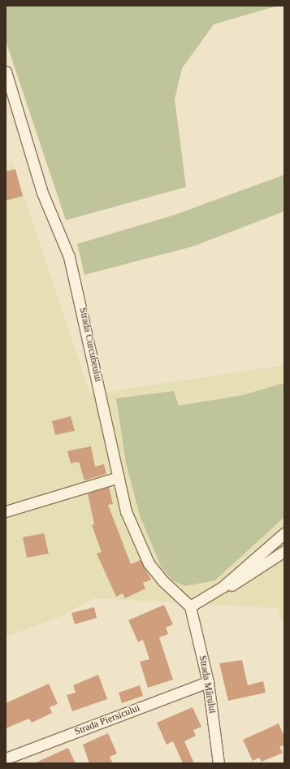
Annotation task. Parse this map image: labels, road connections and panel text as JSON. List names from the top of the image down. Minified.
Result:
{"streets":{"street":["Strada Curcubeului","Strada Mărului","Strada Piersicului"]},"crossings":[["Strada Curcubeului","Strada Mărului"],["Strada Mărului","Strada Piersicului"]]}
